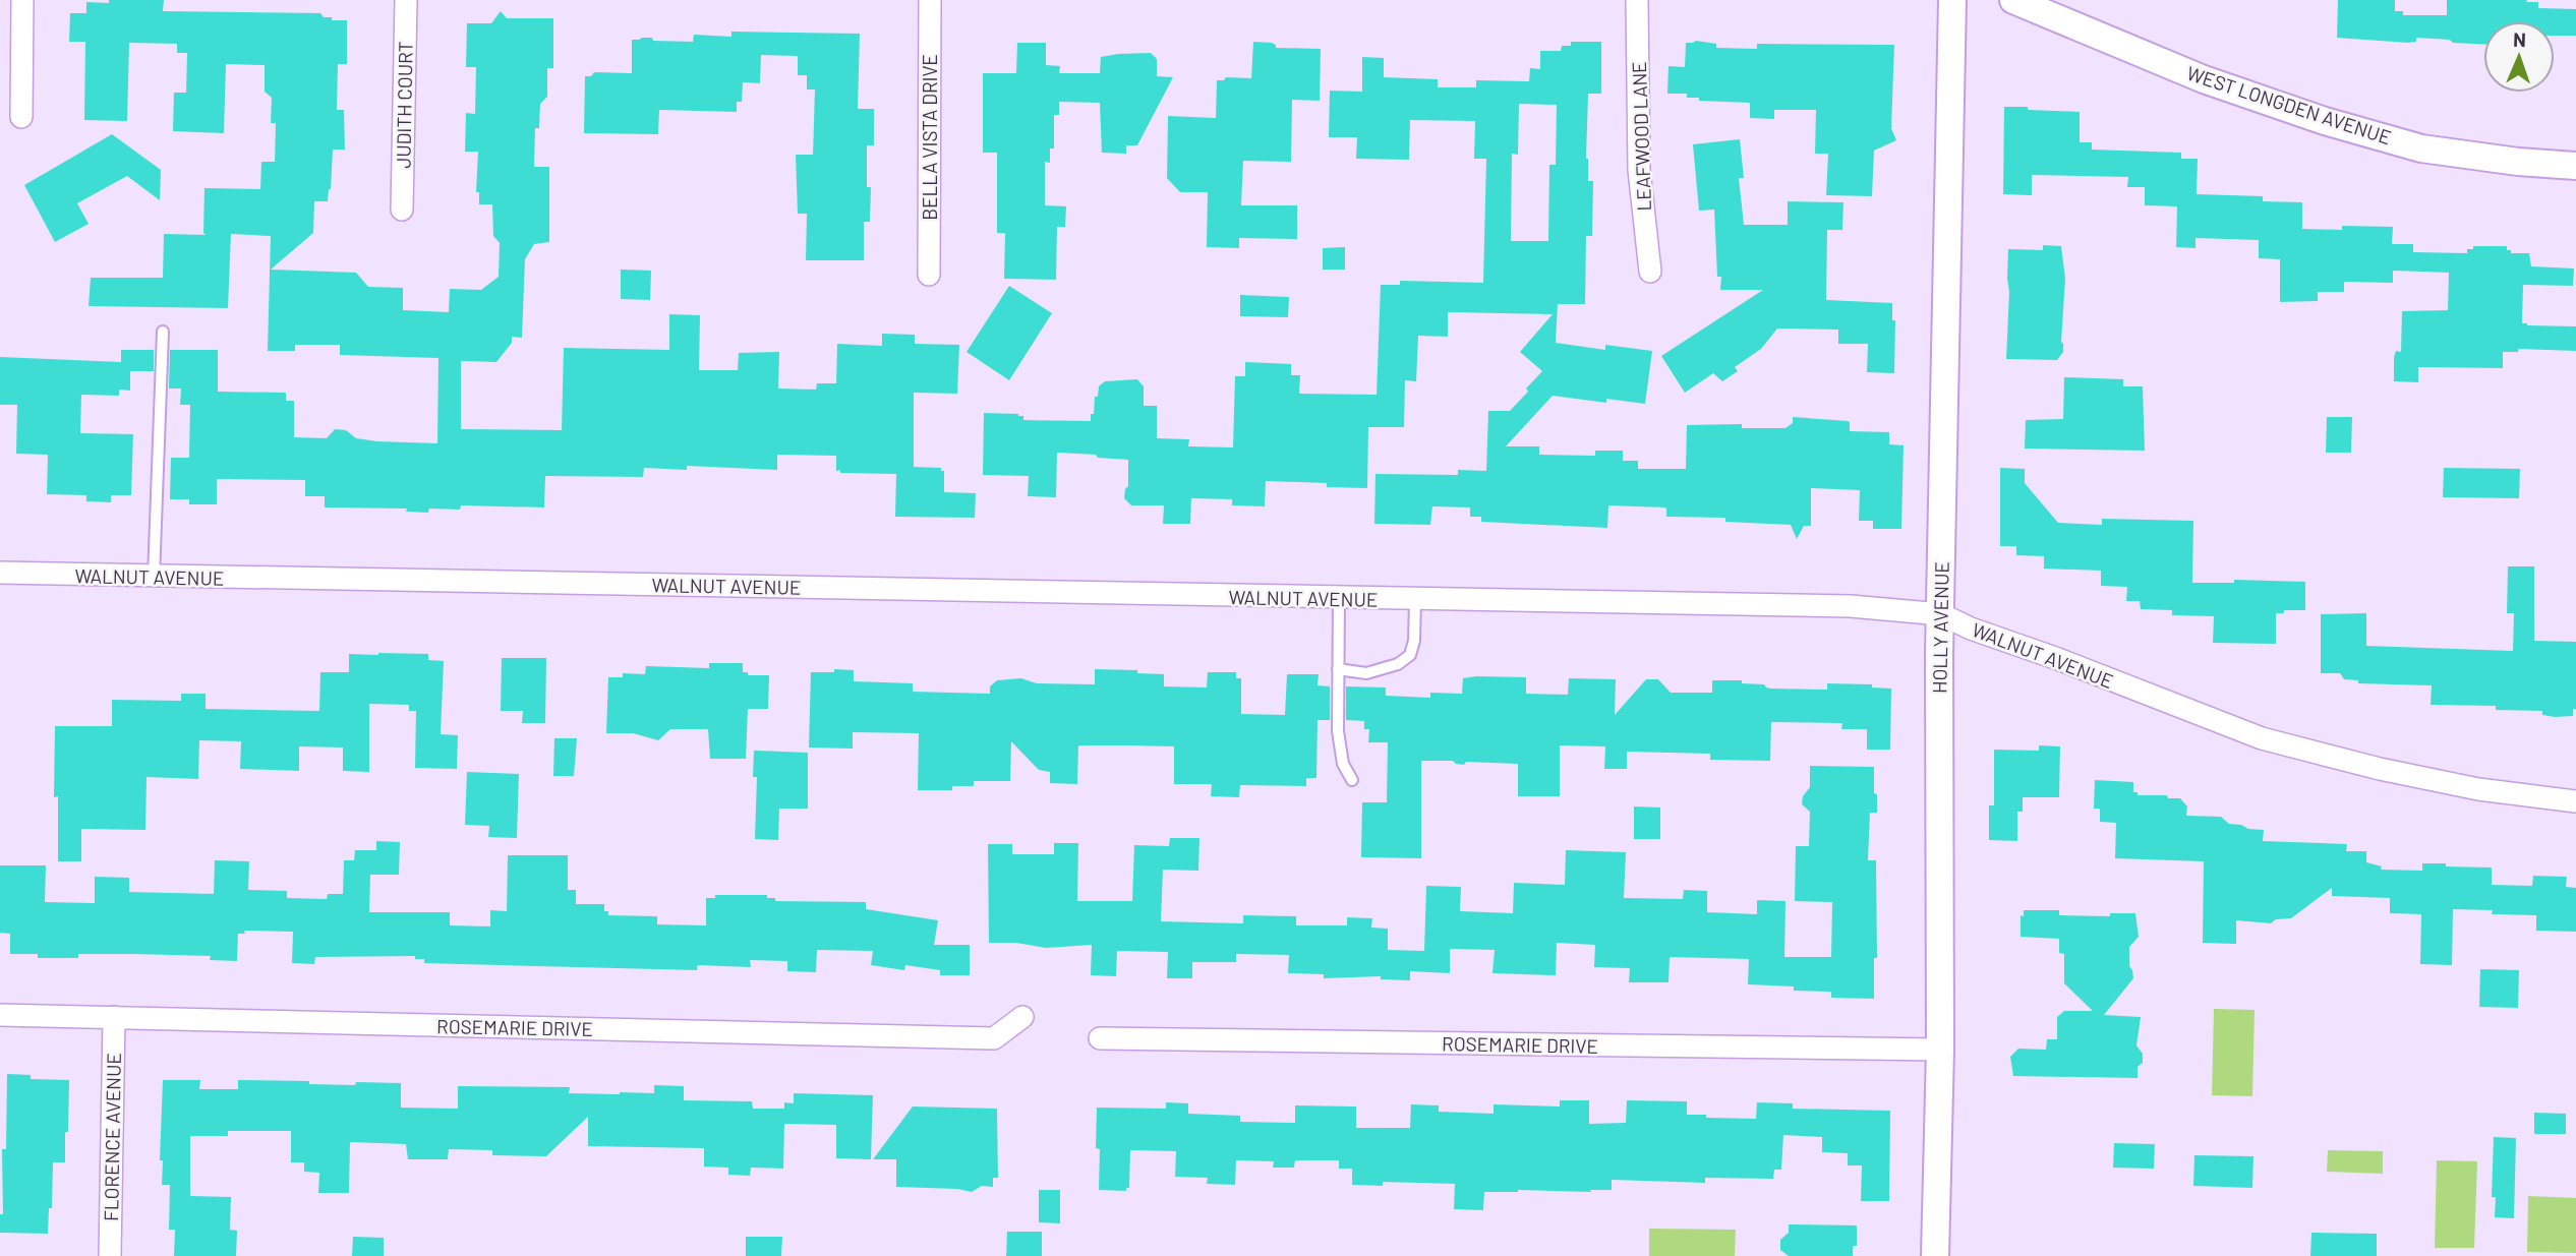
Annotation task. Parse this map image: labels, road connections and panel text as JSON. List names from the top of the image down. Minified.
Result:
{"streets":{"street":["JUDITH COURT","WEST LONGDEN AVENUE","LEAFWOOD LANE","BELLA VISTA DRIVE","WALNUT AVENUE","HOLLY AVENUE","ROSEMARIE DRIVE","FLORENCE AVENUE"]},"crossings":[["WALNUT AVENUE","HOLLY AVENUE"],["HOLLY AVENUE","ROSEMARIE DRIVE"],["ROSEMARIE DRIVE","FLORENCE AVENUE"]],"north":"top"}
